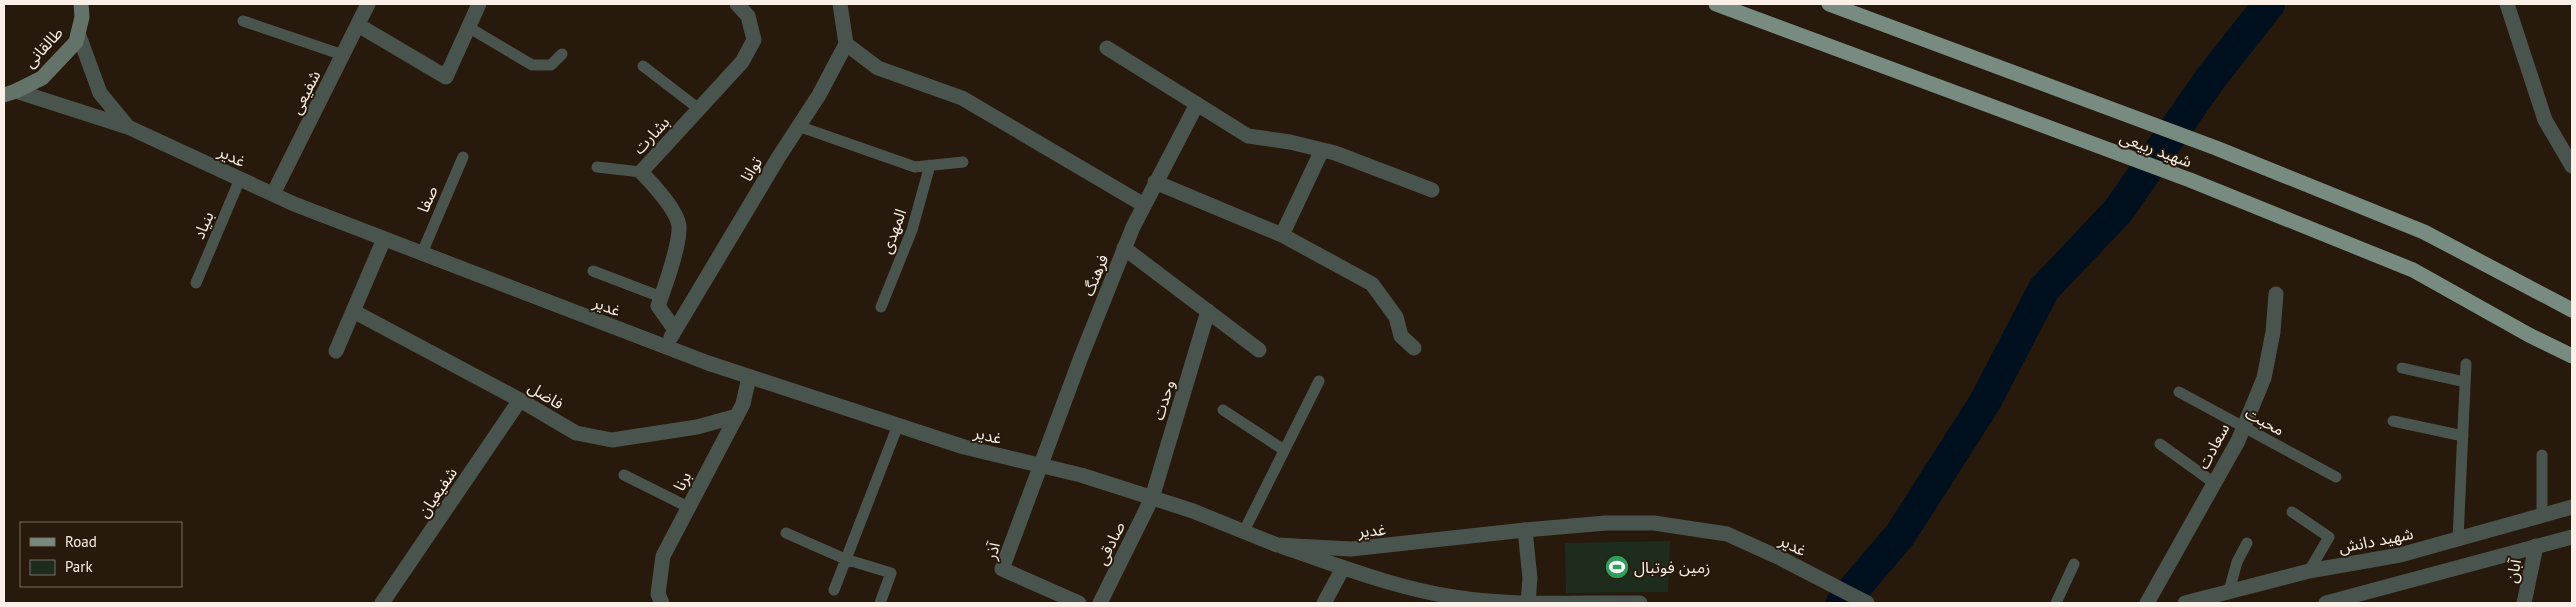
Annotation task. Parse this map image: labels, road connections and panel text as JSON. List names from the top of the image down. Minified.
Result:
{"streets":{"main road":["طالقانی","شهید ربیعی"],"street":["شفیعی","بشارت","غدیر","توانا","فرهنگ","فاضل","وحدت","سعادت","برنا","شفیعیان","شهید دانش","صادقی","آذر","آبان"],"lane":["صفا","بنیاد","المهدی","محبت"]},"crossings":[["طالقانی","غدیر"],["شفیعی","غدیر"],["غدیر","توانا"],["غدیر","صفا"],["غدیر","بنیاد"],["غدیر","فرهنگ"],["غدیر","وحدت"],["غدیر","برنا"],["غدیر","صادقی"],["غدیر","آذر"],["فرهنگ","آذر"],["فاضل","برنا"],["فاضل","شفیعیان"],["وحدت","صادقی"],["محبت","سعادت"]],"places":{"sports":["زمین فوتبال"]},"legend":["Road","Park"]}
